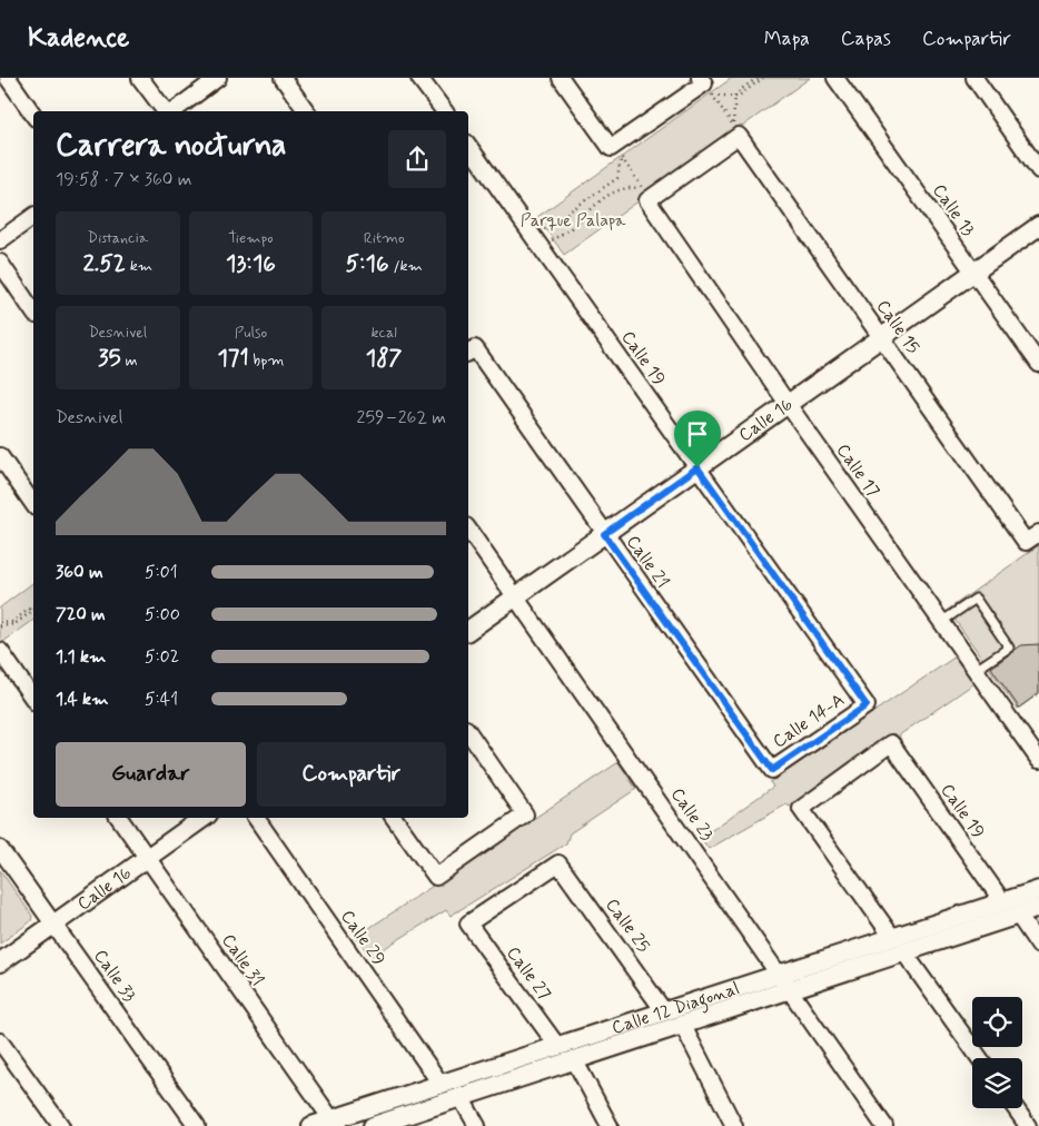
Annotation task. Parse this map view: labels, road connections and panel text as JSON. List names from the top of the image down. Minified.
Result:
{"streets":{"street":["Calle 13","Calle 15","Calle 19","Calle 16","Calle 17","Calle 21","Calle 14-A","Calle 23","Calle 25","Calle 29","Calle 31","Calle 27","Calle 33","Calle 12 Diagonal"]},"crossings":[["Calle 13","Calle 16"],["Calle 15","Calle 16"],["Calle 19","Calle 16"],["Calle 19","Calle 14-A"],["Calle 19","Calle 12 Diagonal"],["Calle 16","Calle 17"],["Calle 16","Calle 21"],["Calle 16","Calle 23"],["Calle 16","Calle 31"],["Calle 16","Calle 33"],["Calle 21","Calle 14-A"],["Calle 23","Calle 12 Diagonal"],["Calle 25","Calle 27"],["Calle 25","Calle 12 Diagonal"],["Calle 29","Calle 12 Diagonal"],["Calle 31","Calle 12 Diagonal"],["Calle 27","Calle 12 Diagonal"]],"parks":["Parque Palapa"],"page":{"header":"Kadence","nav":["Mapa","Capas","Compartir"],"heading":["Carrera nocturna","19:58 · 7 × 360 m"],"stats":[["Distancia","2.52 km"],["Tiempo","13:16"],["Ritmo","5:16 /km"],["Desnivel","35 m"],["Pulso","171 bpm"],["kcal","187"]],"chart":["Desnivel","259–262 m"],"list":[{"name":"360 m","note":"5:01"},{"name":"720 m","note":"5:00"},{"name":"1.1 km","note":"5:02"},{"name":"1.4 km","note":"5:41"}],"buttons":["Guardar","Compartir"]}}
